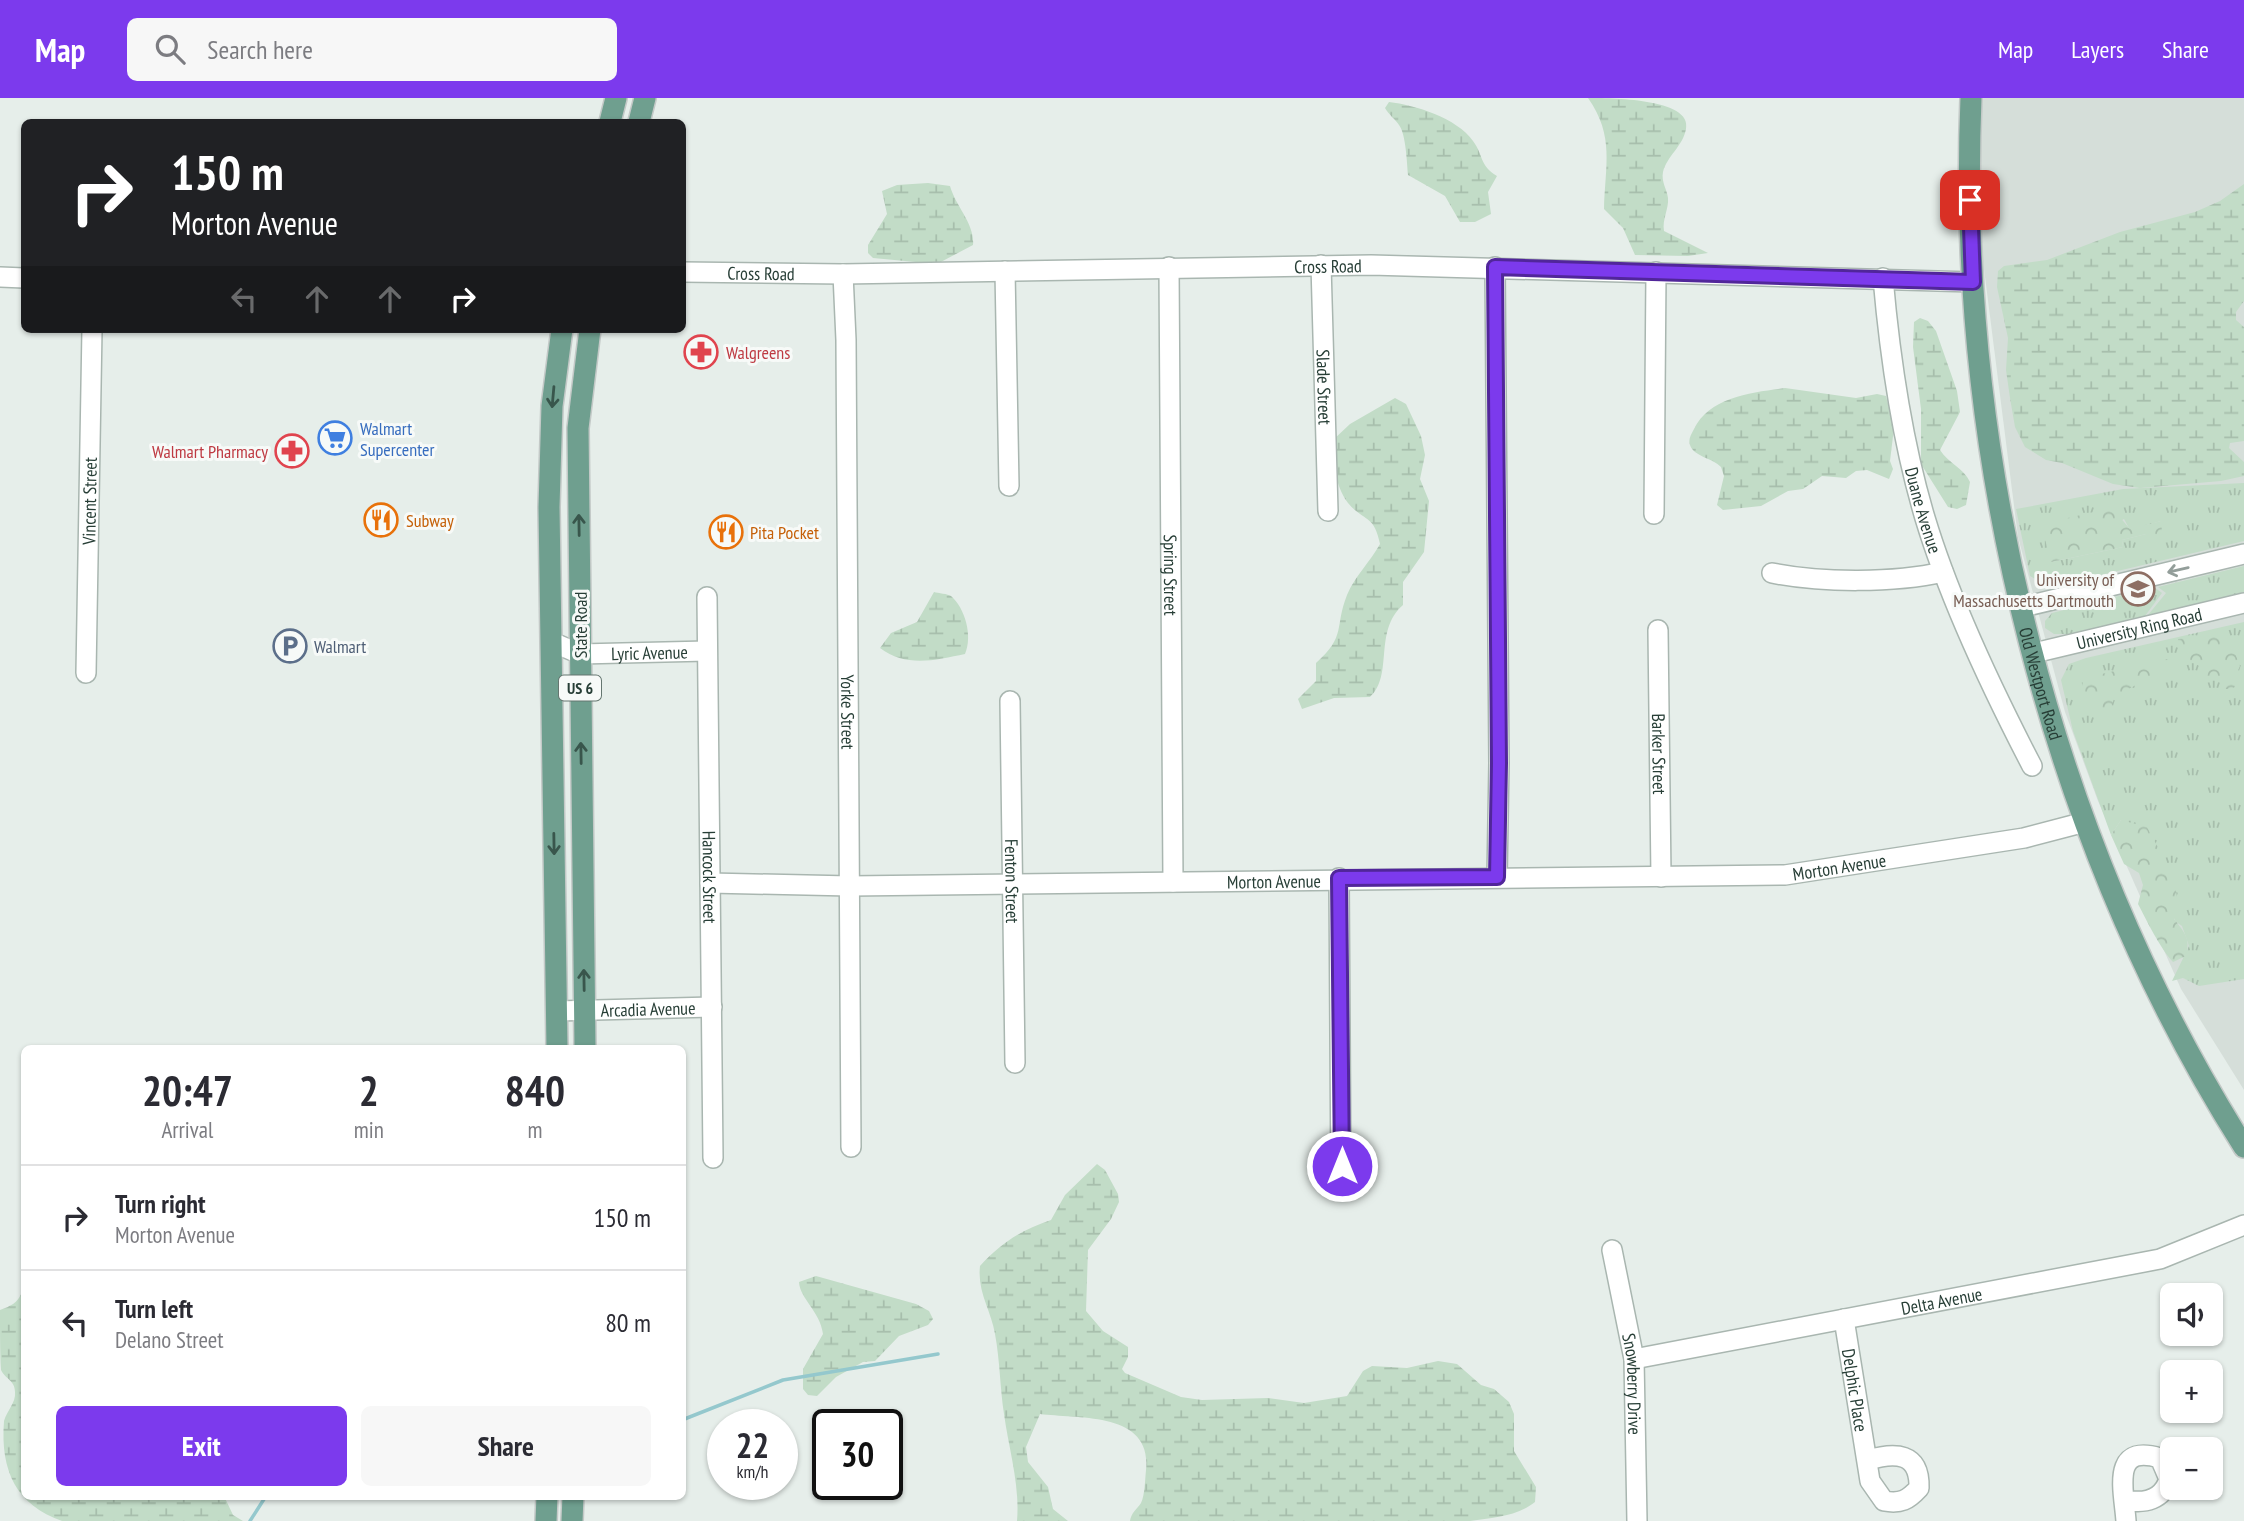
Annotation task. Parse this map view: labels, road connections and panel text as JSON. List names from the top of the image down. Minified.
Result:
{"streets":{"main road":["State Road","Old Westport Road","US 6"],"street":["Cross Road","Slade Street","Vincent Street","Duane Avenue","Spring Street","University Ring Road","Lyric Avenue","Yorke Street","Barker Street","Morton Avenue","Hancock Street","Fenton Street","Arcadia Avenue","Delta Avenue","Snowberry Drive","Delphic Place"]},"crossings":[["Cross Road","Slade Street"],["Cross Road","Duane Avenue"],["Cross Road","Spring Street"],["Cross Road","Old Westport Road"],["Cross Road","Yorke Street"],["Spring Street","Morton Avenue"],["State Road","Lyric Avenue"],["State Road","Arcadia Avenue"],["University Ring Road","Old Westport Road"],["Lyric Avenue","Hancock Street"],["Old Westport Road","Morton Avenue"],["Yorke Street","Morton Avenue"],["Barker Street","Morton Avenue"],["Morton Avenue","Hancock Street"],["Morton Avenue","Fenton Street"],["Hancock Street","Arcadia Avenue"],["Delta Avenue","Snowberry Drive"],["Delta Avenue","Delphic Place"]],"places":{"pharmacy":["Walgreens","Walmart Pharmacy"],"supermarket":["Walmart Supercenter"],"restaurant":["Subway","Pita Pocket"],"school or university":["University of Massachusetts Dartmouth"],"parking":["Walmart"]},"page":{"header":"Map","search":"Search here","nav":["Map","Layers","Share"],"turn":["150 m","Morton Avenue"],"eta":["20:47","Arrival","2","min","840","m"],"list":[{"name":"Turn right","note":"Morton Avenue","value":"150 m"},{"name":"Turn left","note":"Delano Street","value":"80 m"}],"map_buttons":["+","−"],"buttons":["Exit","Share"],"speed":"22 km/h","limit":"30"}}
